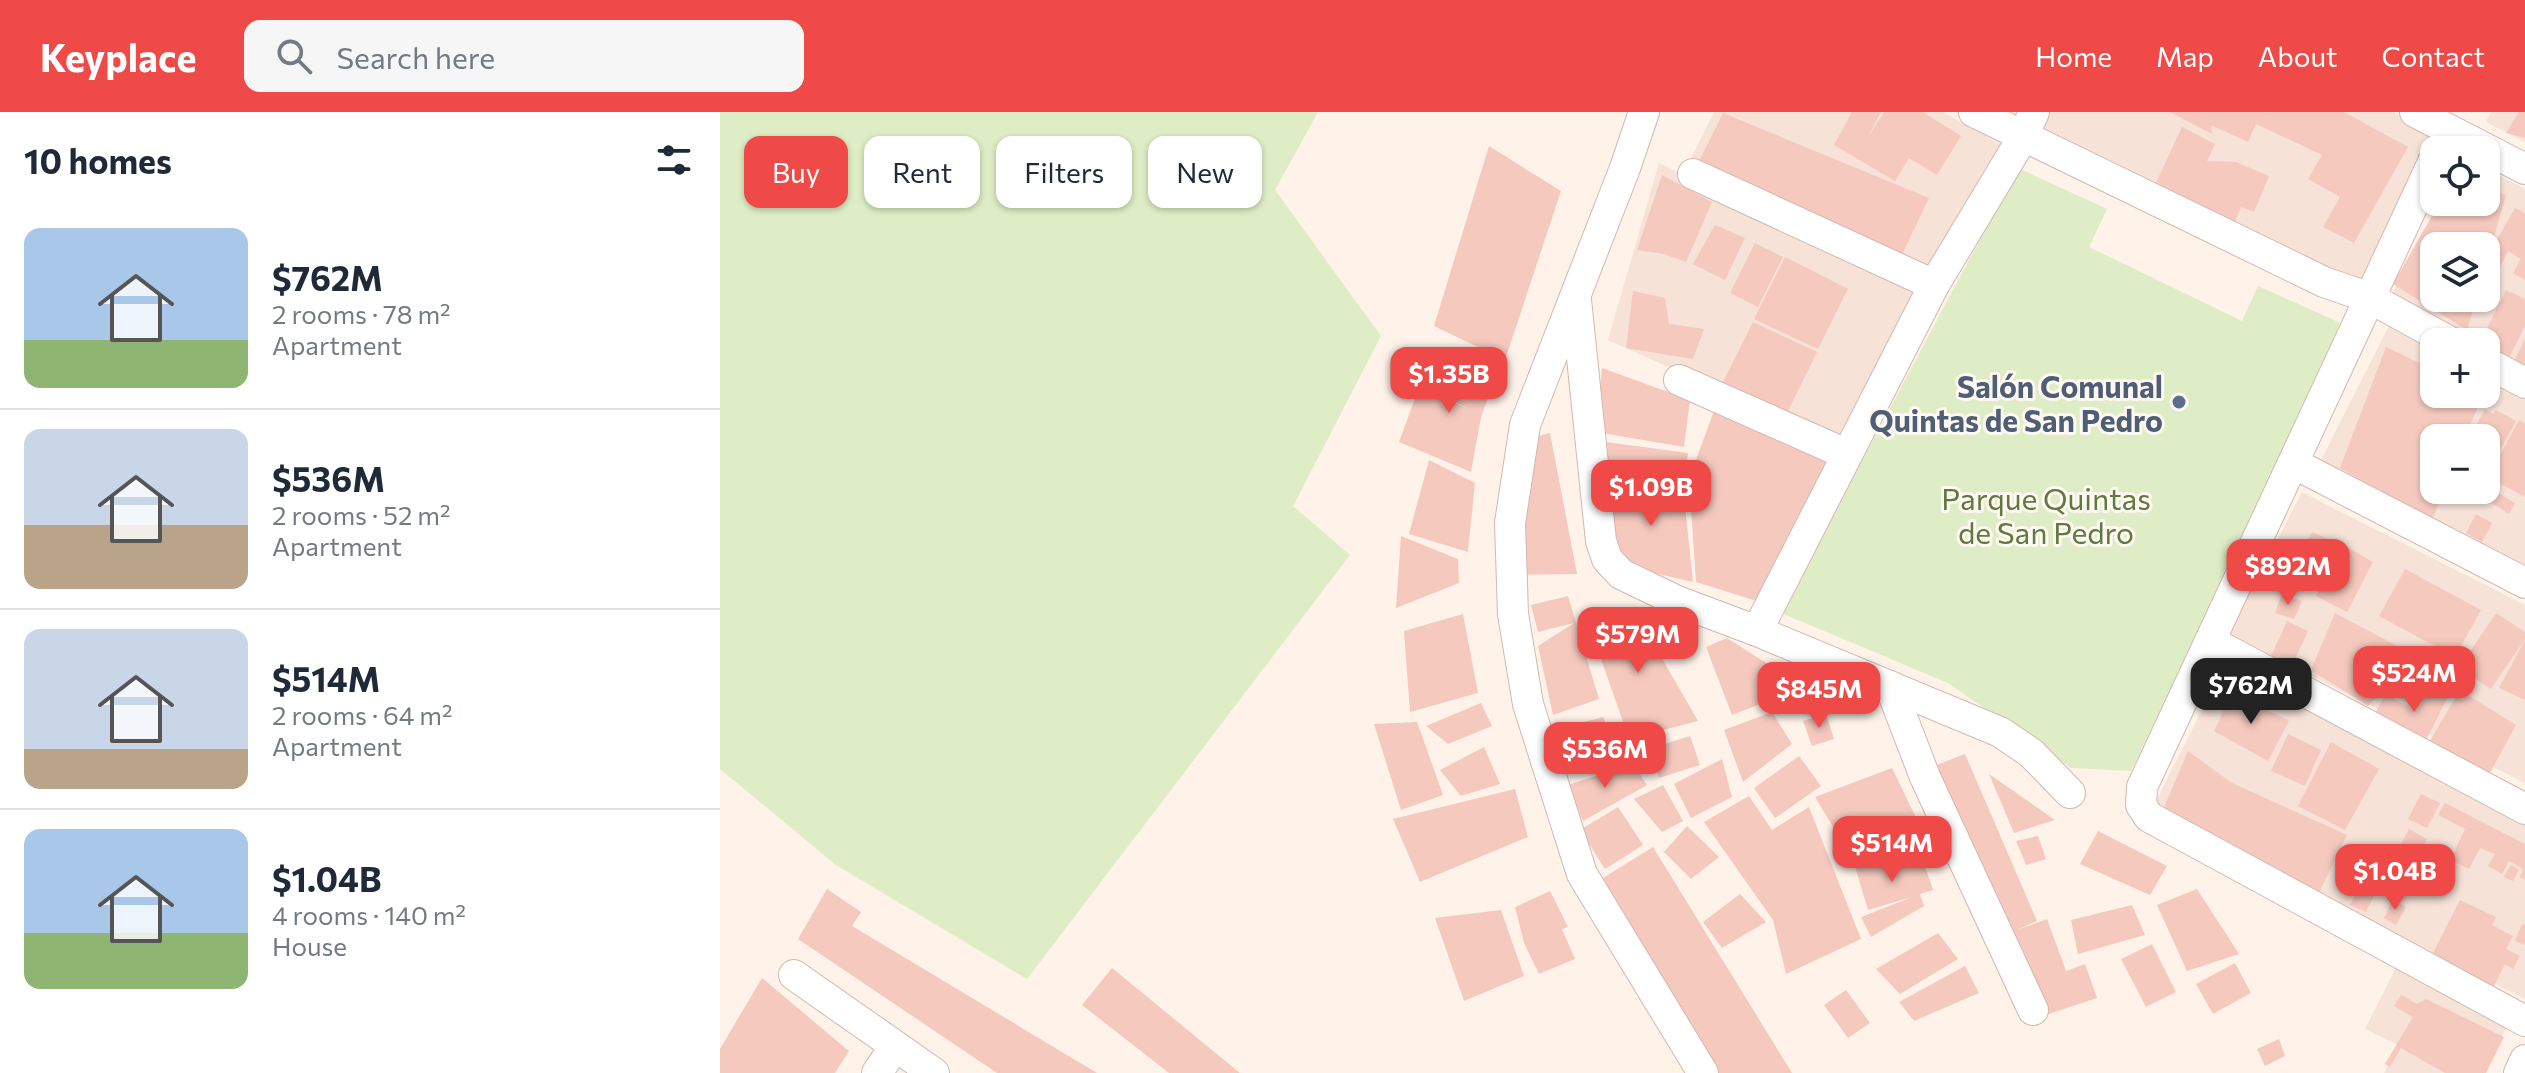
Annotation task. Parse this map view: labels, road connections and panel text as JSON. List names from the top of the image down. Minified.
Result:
{"parks":["Parque Quintas de San Pedro"],"places":["Salón Comunal Quintas de San Pedro"],"page":{"header":"Keyplace","search":"Search here","nav":["Home","Map","About","Contact"],"heading":"10 homes","map_buttons":["+","−"],"chip":["Buy","Rent","Filters","New"],"list":[{"name":"$762M","note":"2 rooms · 78 m² · Apartment"},{"name":"$536M","note":"2 rooms · 52 m² · Apartment"},{"name":"$514M","note":"2 rooms · 64 m² · Apartment"},{"name":"$1.04B","note":"4 rooms · 140 m² · House"}],"price":["$1.35B","$1.09B","$892M","$579M","$524M","$762M","$845M","$536M","$514M","$1.04B"]}}
